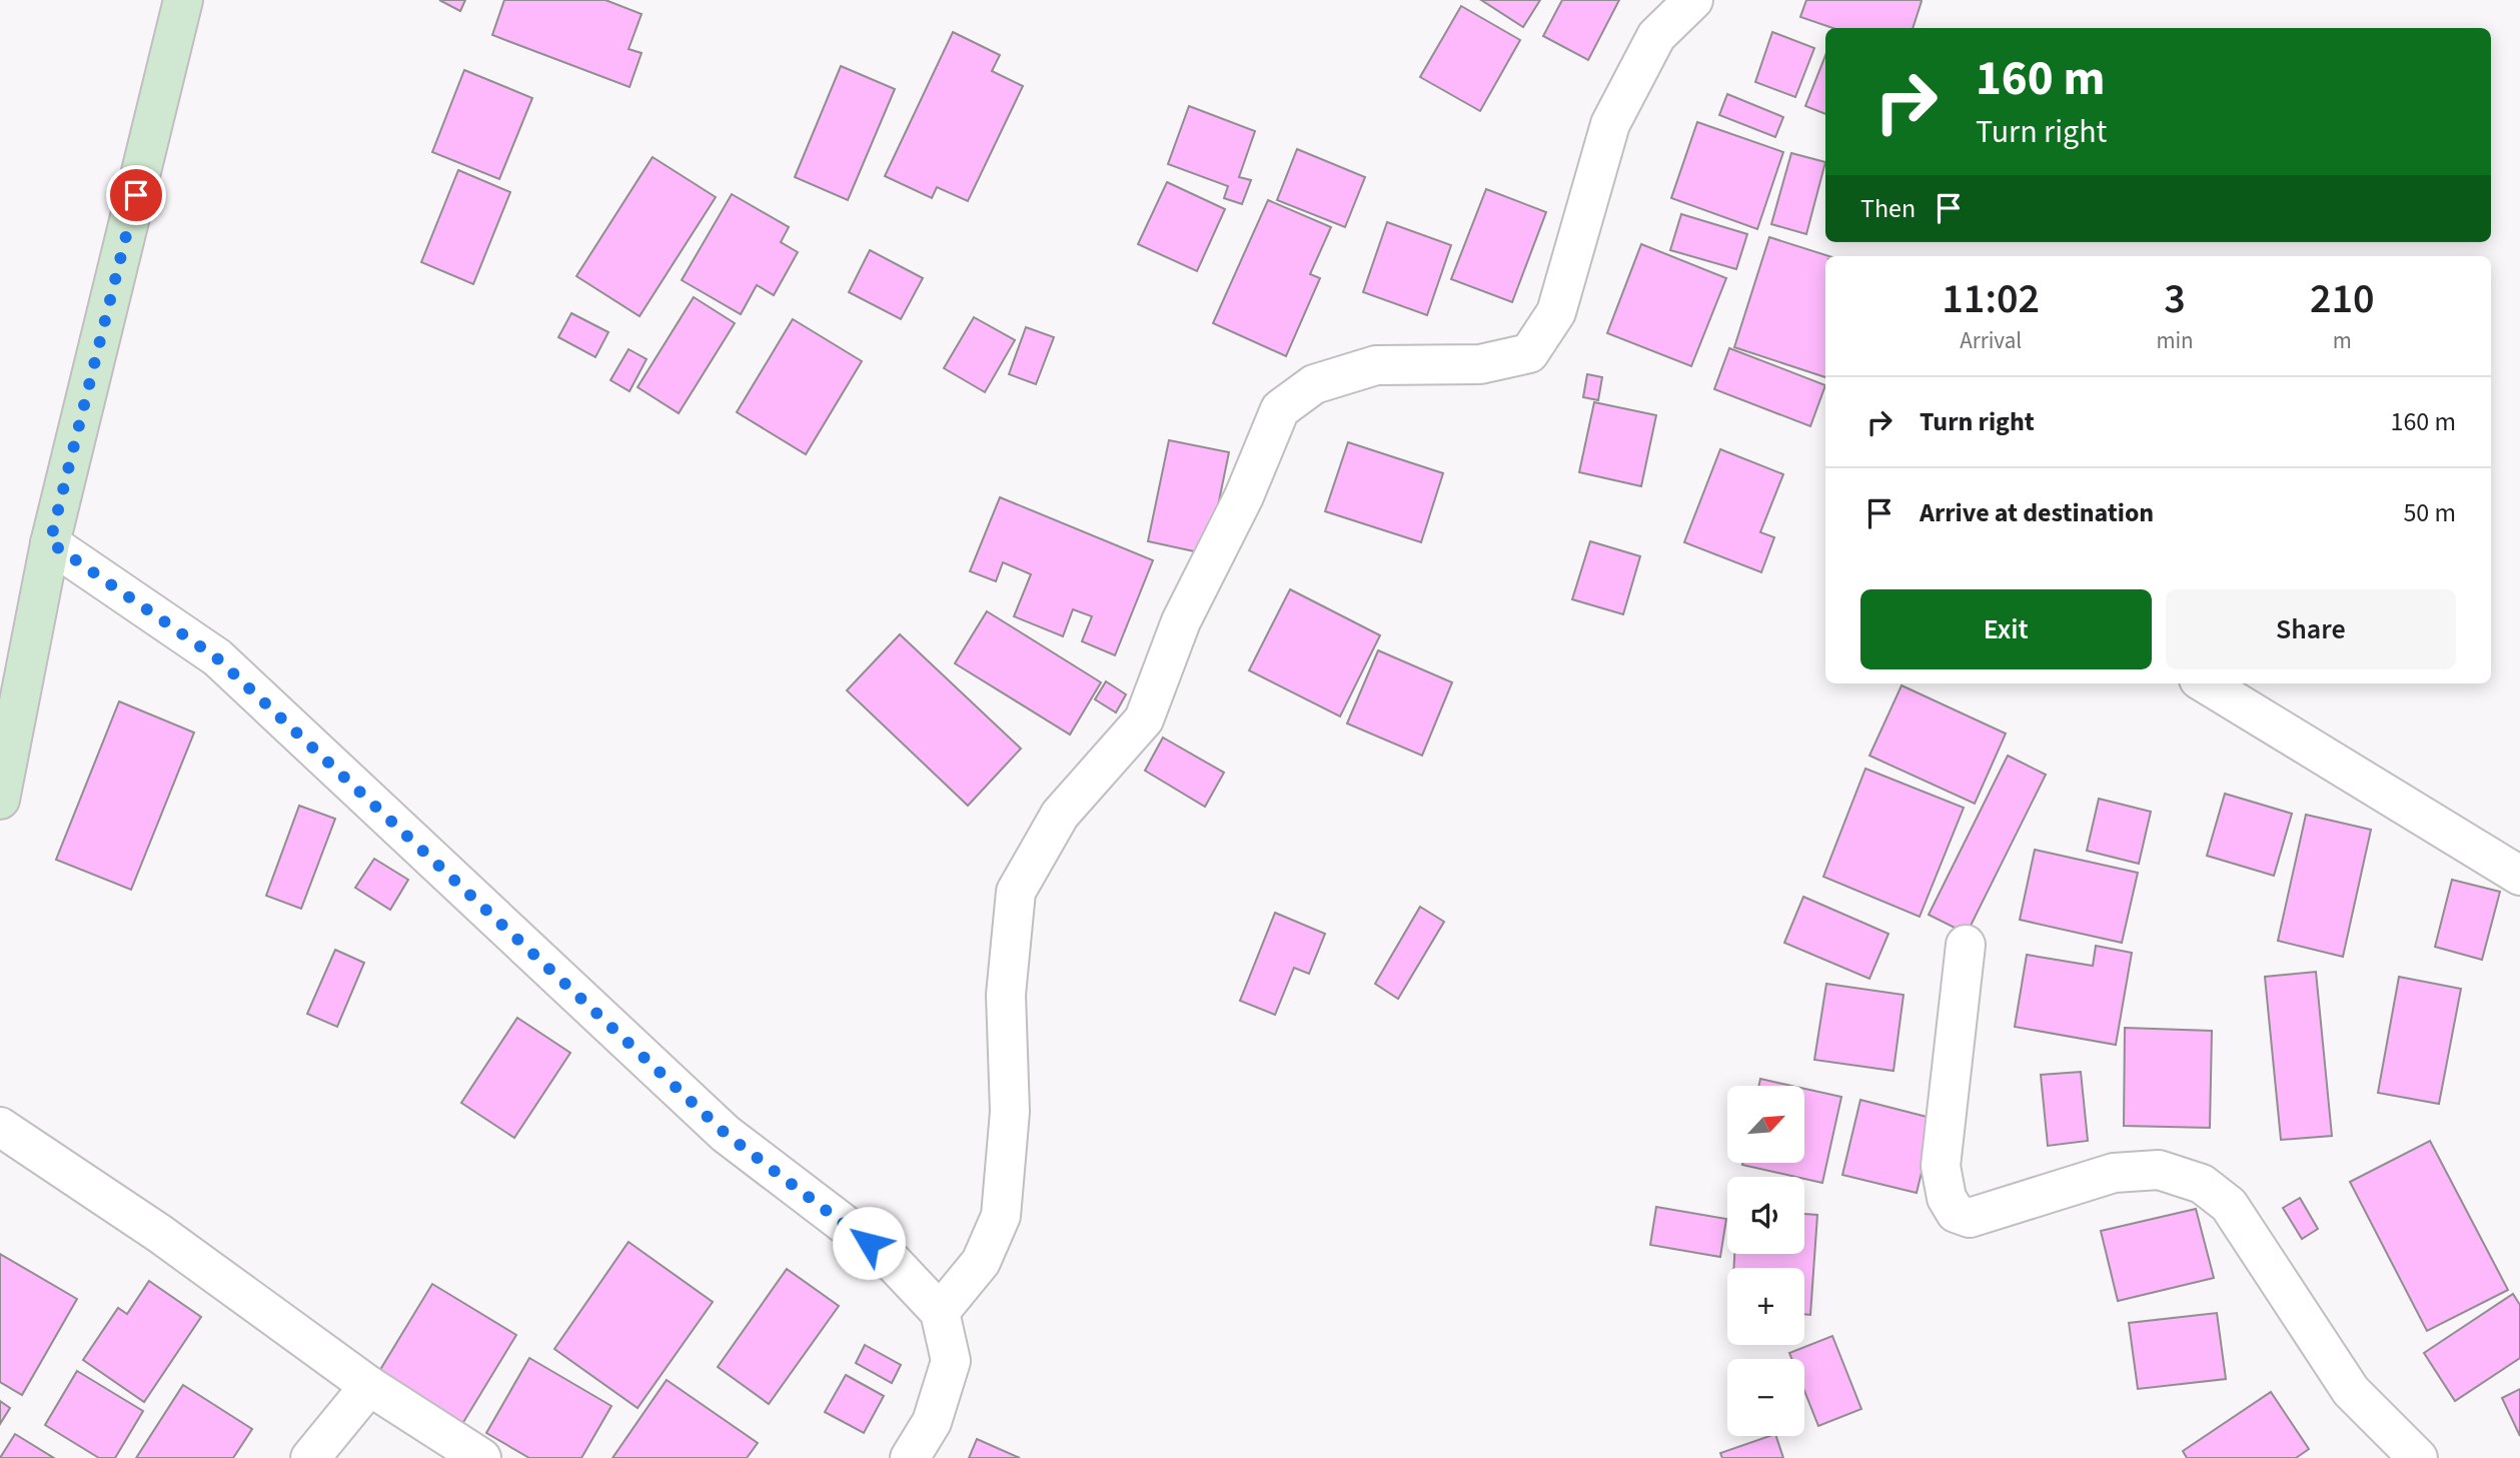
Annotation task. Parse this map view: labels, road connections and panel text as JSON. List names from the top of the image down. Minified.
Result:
{"north":"top right","page":{"turn":["160 m","Turn right"],"then":"Then","eta":["11:02","Arrival","3","min","210","m"],"list":[{"name":"Turn right","value":"160 m"},{"name":"Arrive at destination","value":"50 m"}],"buttons":["Exit","Share"],"map_buttons":["+","−"]}}
